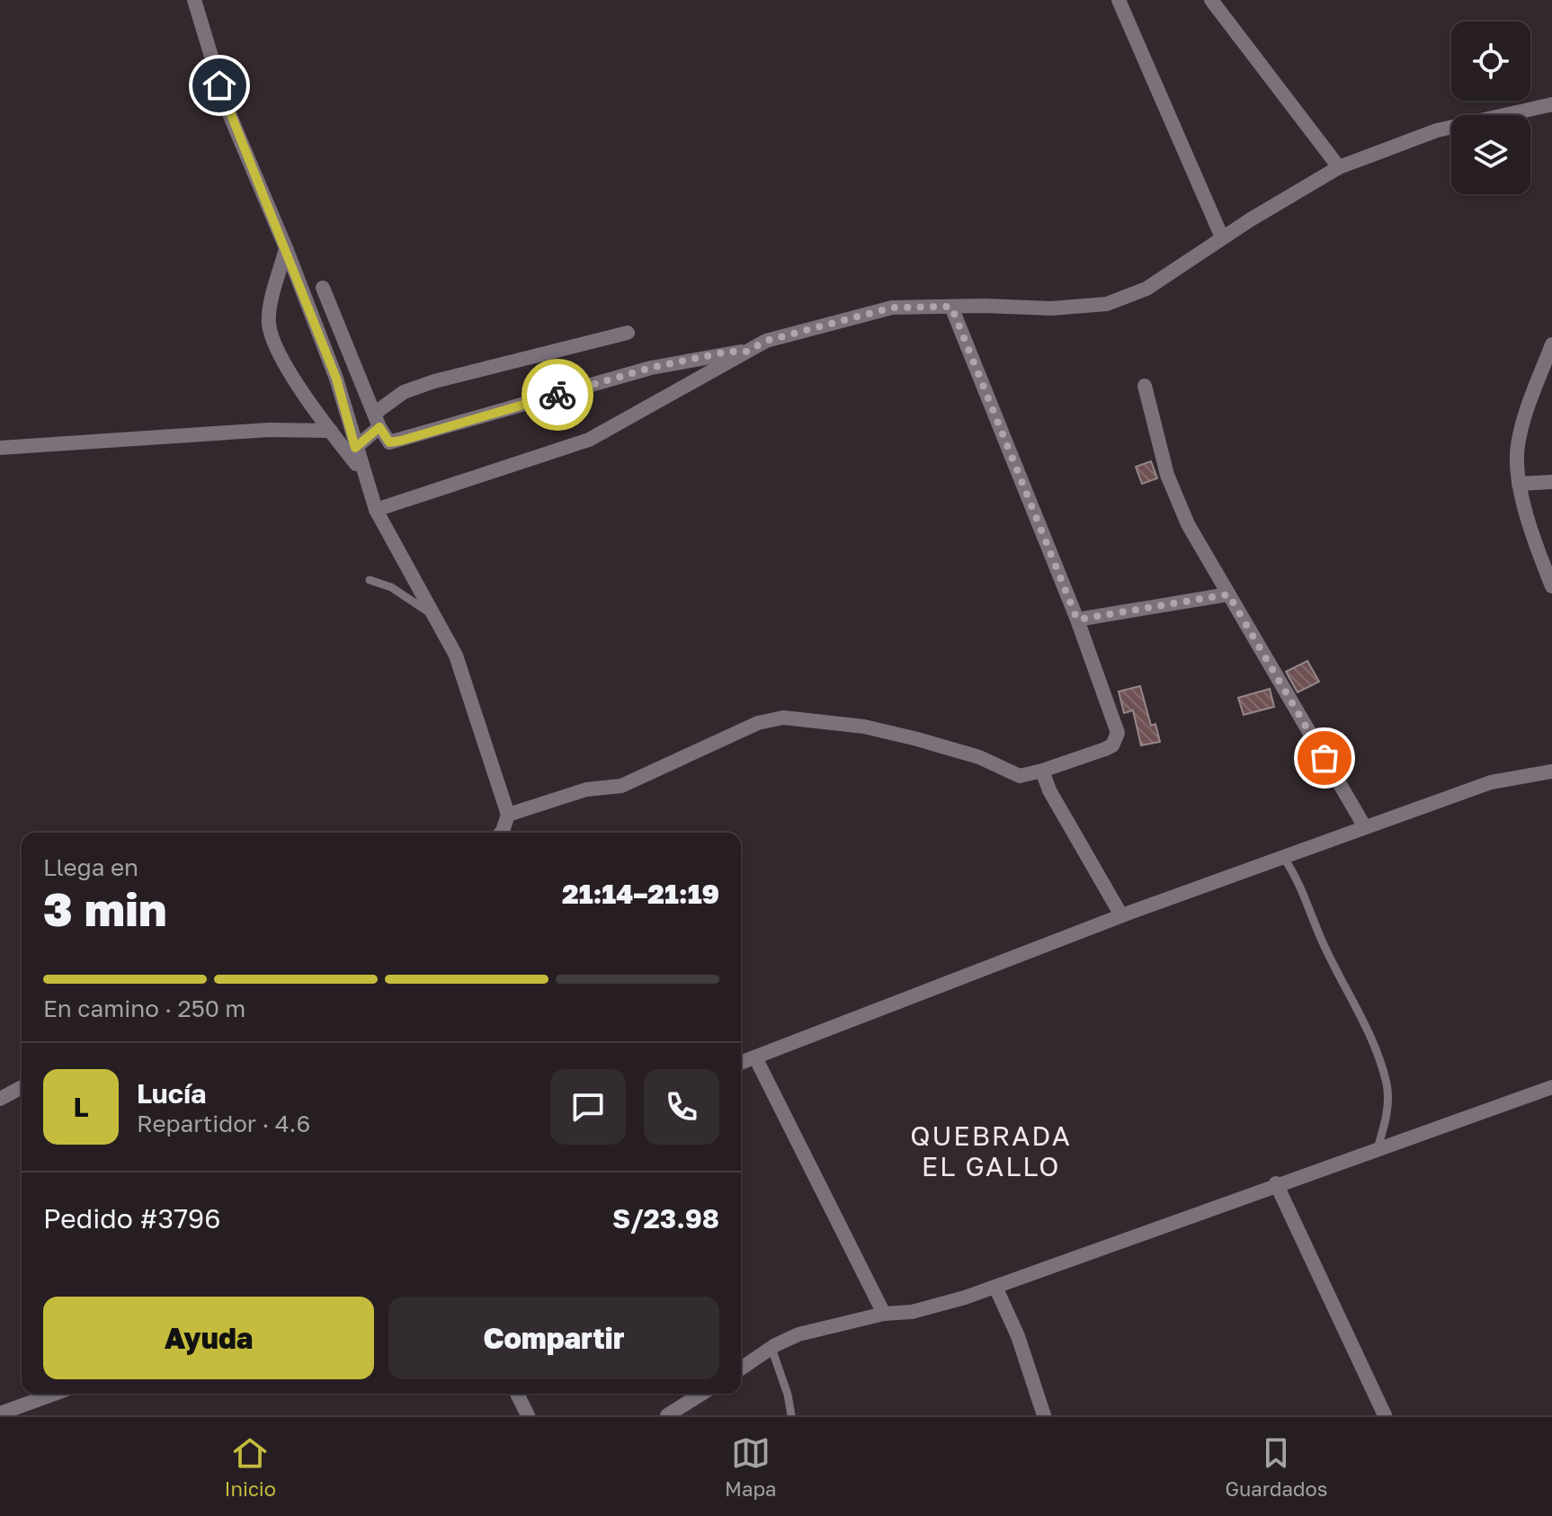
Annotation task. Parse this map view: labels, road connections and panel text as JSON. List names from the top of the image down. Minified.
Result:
{"districts":["QUEBRADA EL GALLO"],"page":{"heading":["3 min","Llega en","21:14–21:19"],"panel":["Lucía","Repartidor · 4.6","Pedido #3796","S/23.98"],"bar":"En camino · 250 m","round":"L","buttons":["Ayuda","Compartir"],"tabs":["Inicio","Mapa","Guardados"]}}
